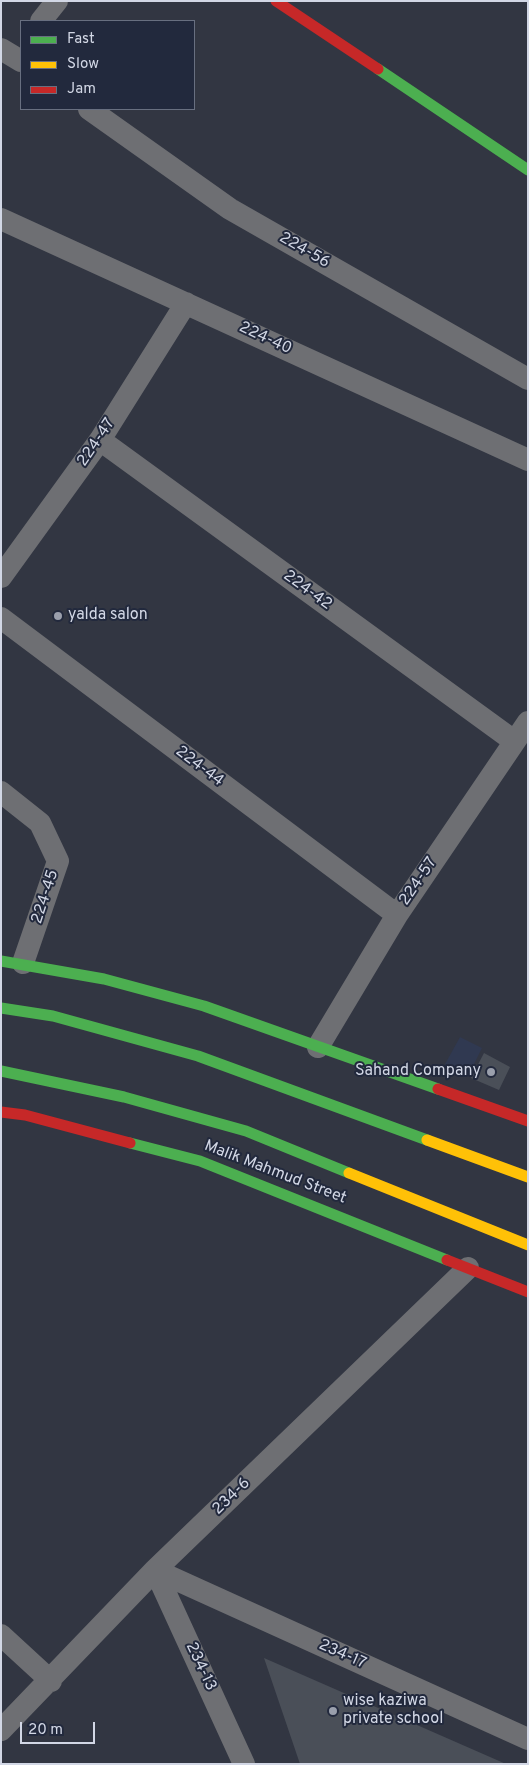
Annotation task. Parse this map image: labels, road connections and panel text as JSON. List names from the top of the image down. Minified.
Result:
{"streets":{"main road":["Malik Mahmud Street"],"street":["224-56","224-40","224-47","224-42","224-44","224-57","224-45","234-6","234-17","234-13"]},"crossings":[["224-40","224-47"],["224-47","224-42"],["224-42","224-57"],["224-44","224-57"],["Malik Mahmud Street","234-6"],["234-6","234-17"],["234-6","234-13"],["234-17","234-13"]],"places":["yalda salon","Sahand Company","wise kaziwa private school"],"legend":["Fast","Slow","Jam"],"scale_bar":"20 m"}
